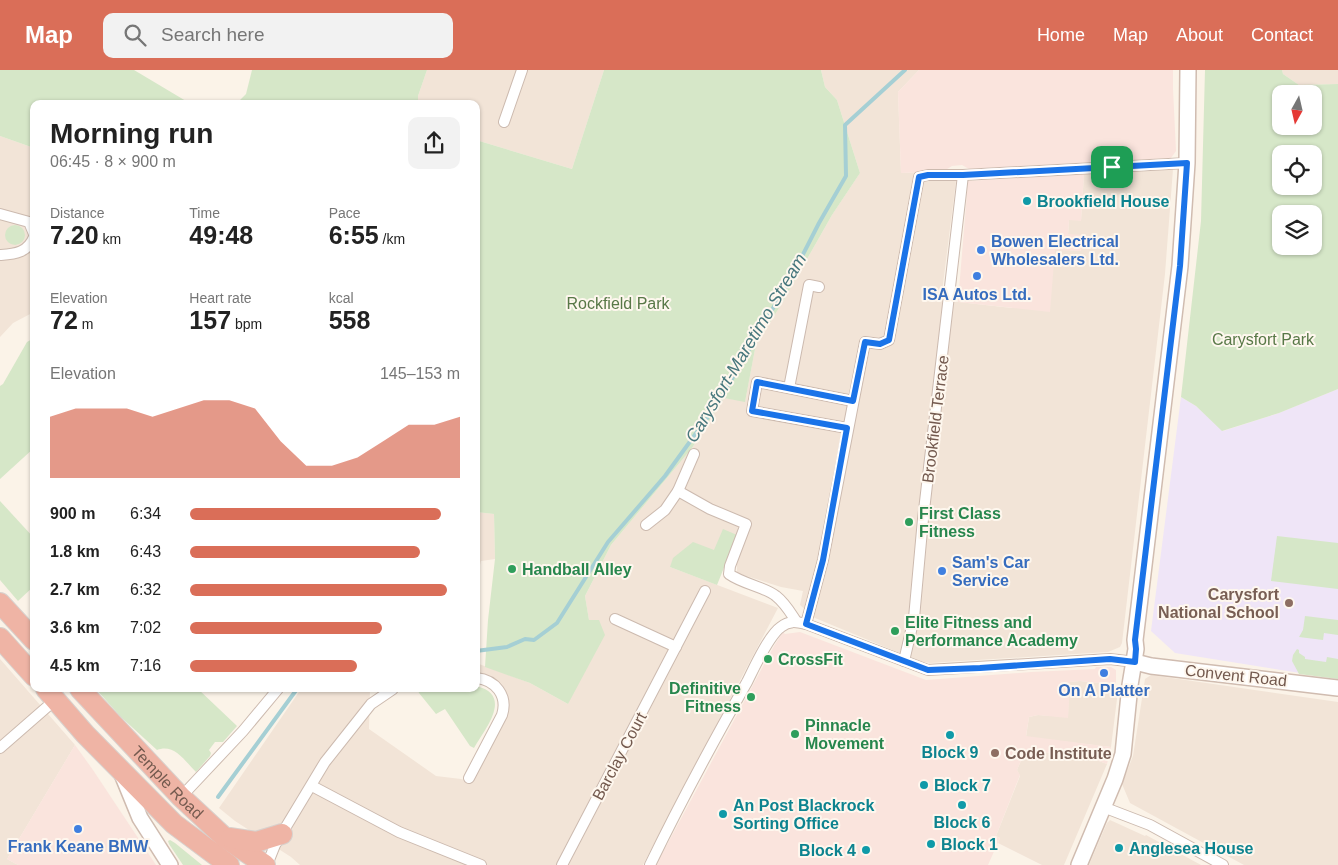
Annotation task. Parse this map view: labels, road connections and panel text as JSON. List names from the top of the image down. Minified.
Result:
{"streets":{"highway":["Temple Road"],"main road":["Convent Road"],"street":["Brookfield Terrace","Barclay Court"]},"water":["Carysfort-Maretimo Stream"],"parks":["Rockfield Park","Carysfort Park"],"places":["Brookfield House","Bowen Electrical Wholesalers Ltd.","ISA Autos Ltd.","First Class Fitness","Handball Alley","Sam's Car Service","Carysfort National School","Elite Fitness and Performance Academy","CrossFit","On A Platter","Definitive Fitness","Pinnacle Movement","Block 9","Code Institute","Block 7","Block 6","An Post Blackrock Sorting Office","Frank Keane BMW","Block 1","Anglesea House","Block 4"],"north":"bottom","page":{"header":"Map","search":"Search here","nav":["Home","Map","About","Contact"],"heading":["Morning run","06:45 · 8 × 900 m"],"stats":[["Distance","7.20 km"],["Time","49:48"],["Pace","6:55 /km"],["Elevation","72 m"],["Heart rate","157 bpm"],["kcal","558"]],"chart":["Elevation","145–153 m"],"list":[{"name":"900 m","note":"6:34"},{"name":"1.8 km","note":"6:43"},{"name":"2.7 km","note":"6:32"},{"name":"3.6 km","note":"7:02"},{"name":"4.5 km","note":"7:16"}]}}
